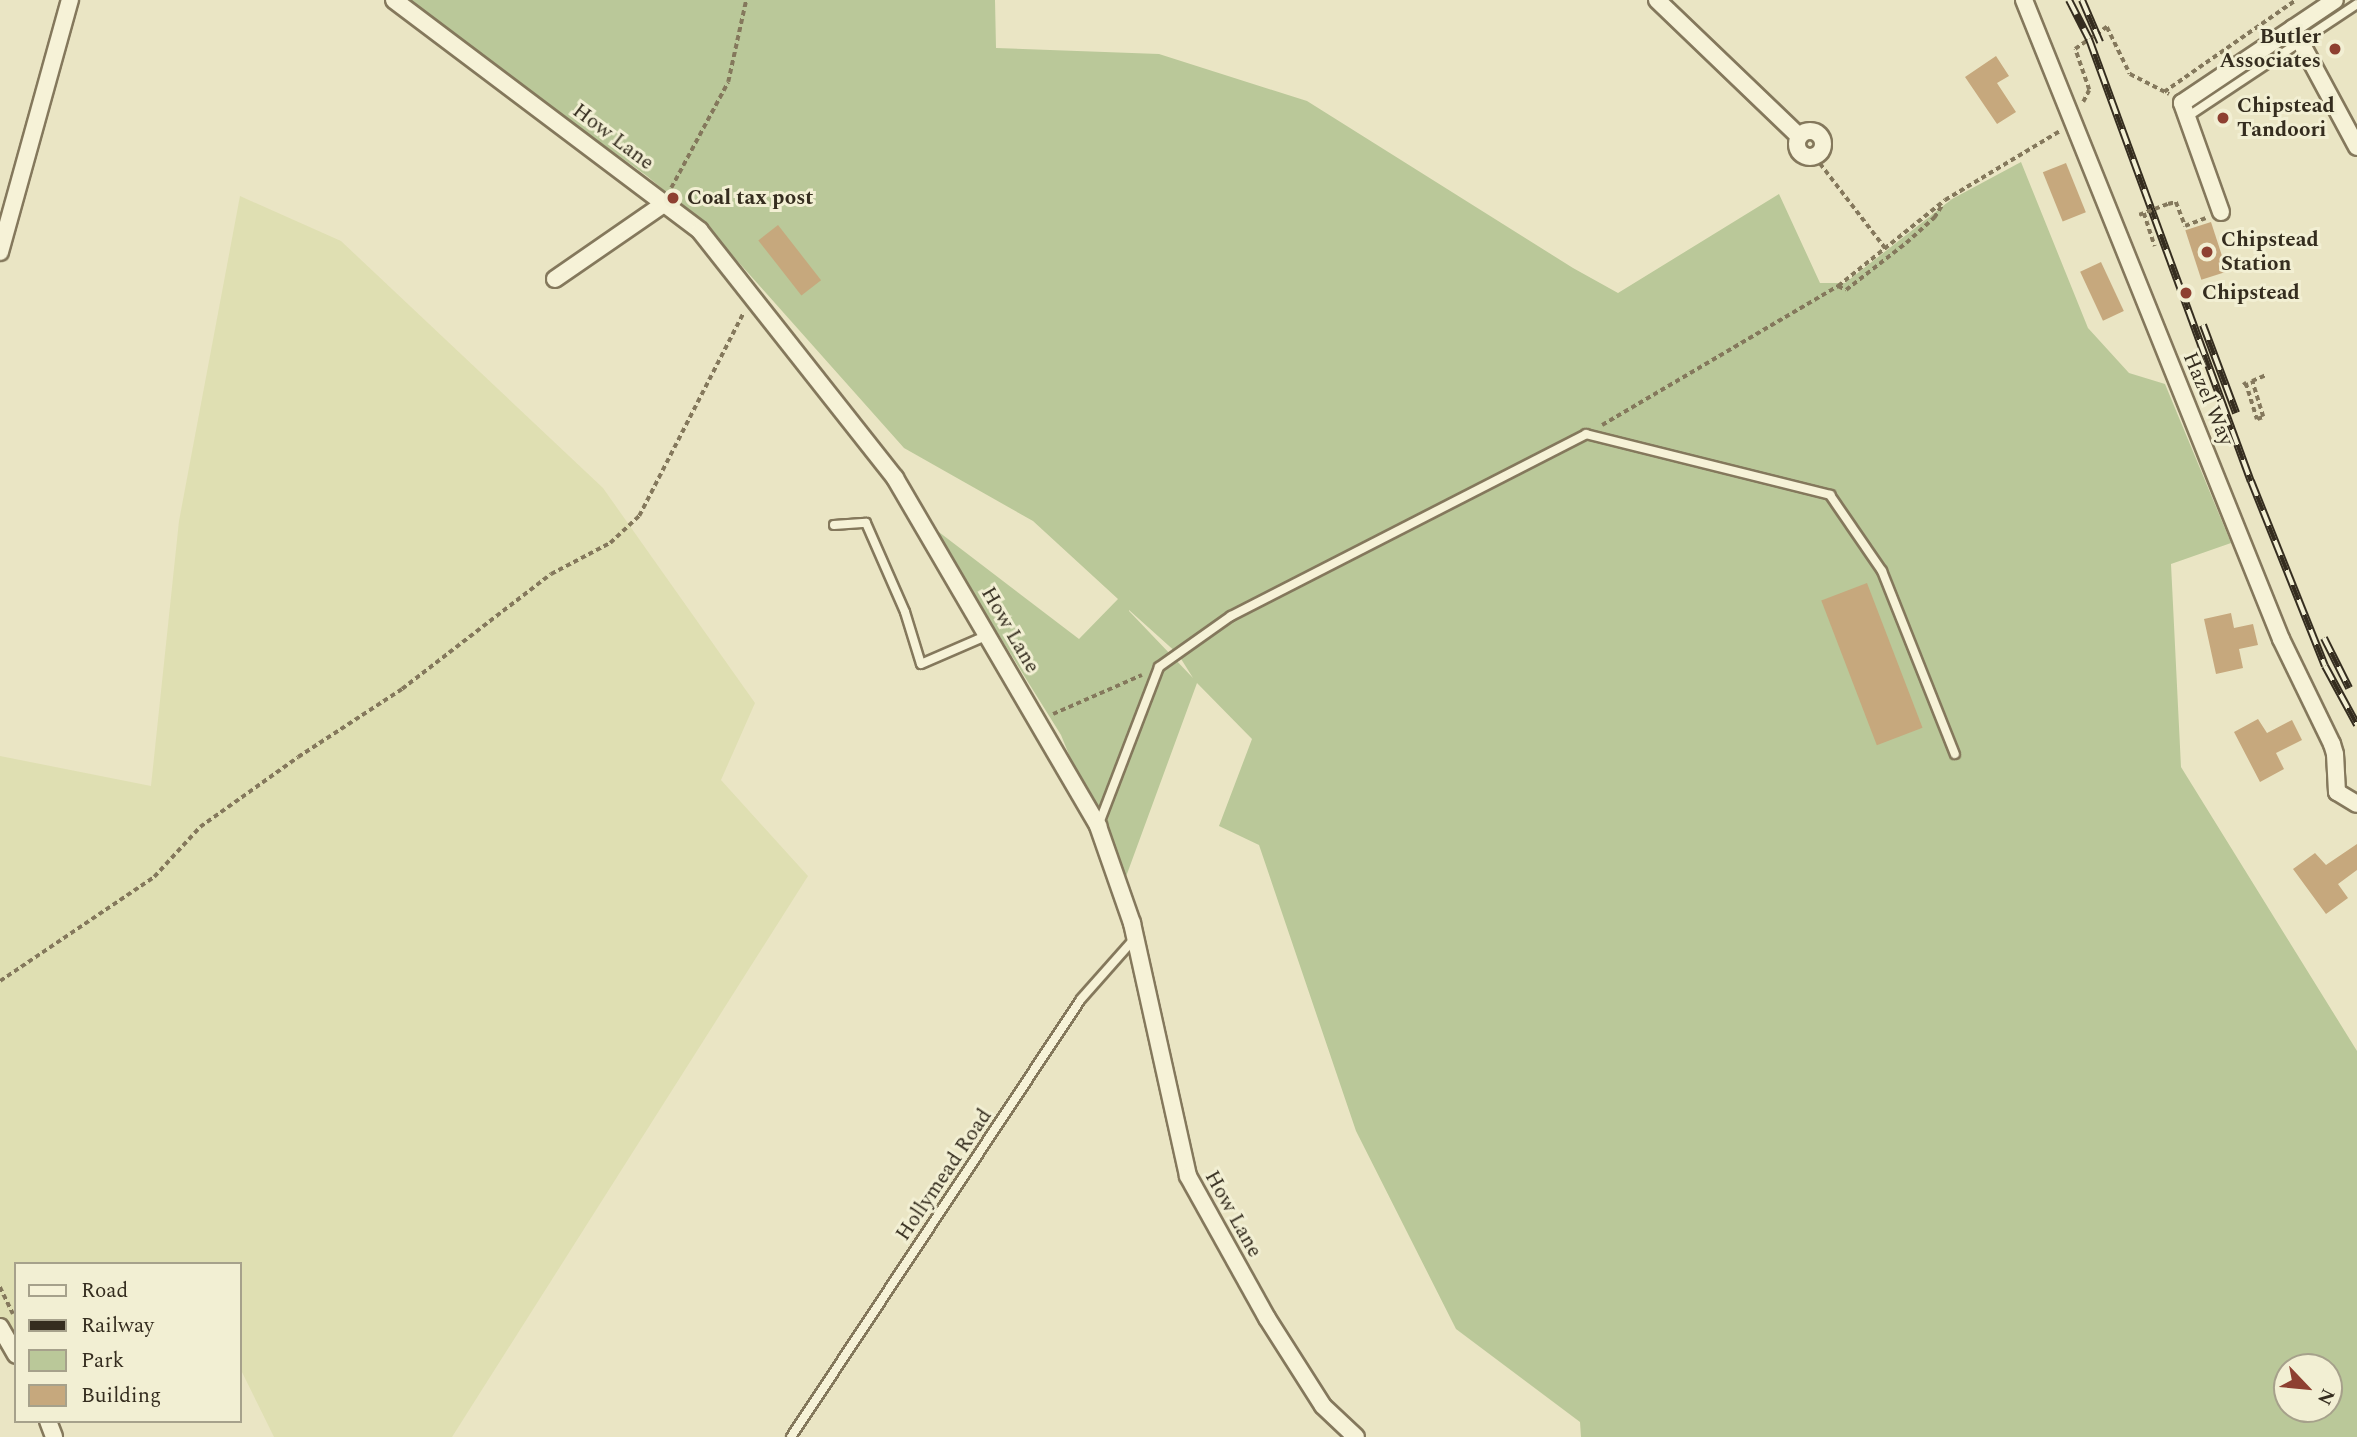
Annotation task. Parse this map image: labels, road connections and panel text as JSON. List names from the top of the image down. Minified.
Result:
{"streets":{"street":["How Lane","Hazel Way"],"lane":["Hollymead Road"]},"crossings":[["How Lane","Hollymead Road"]],"places":["Butler Associates","Chipstead Tandoori","Coal tax post","Chipstead Station","Chipstead"],"legend":["Road","Railway","Park","Building"],"north":"bottom right"}
